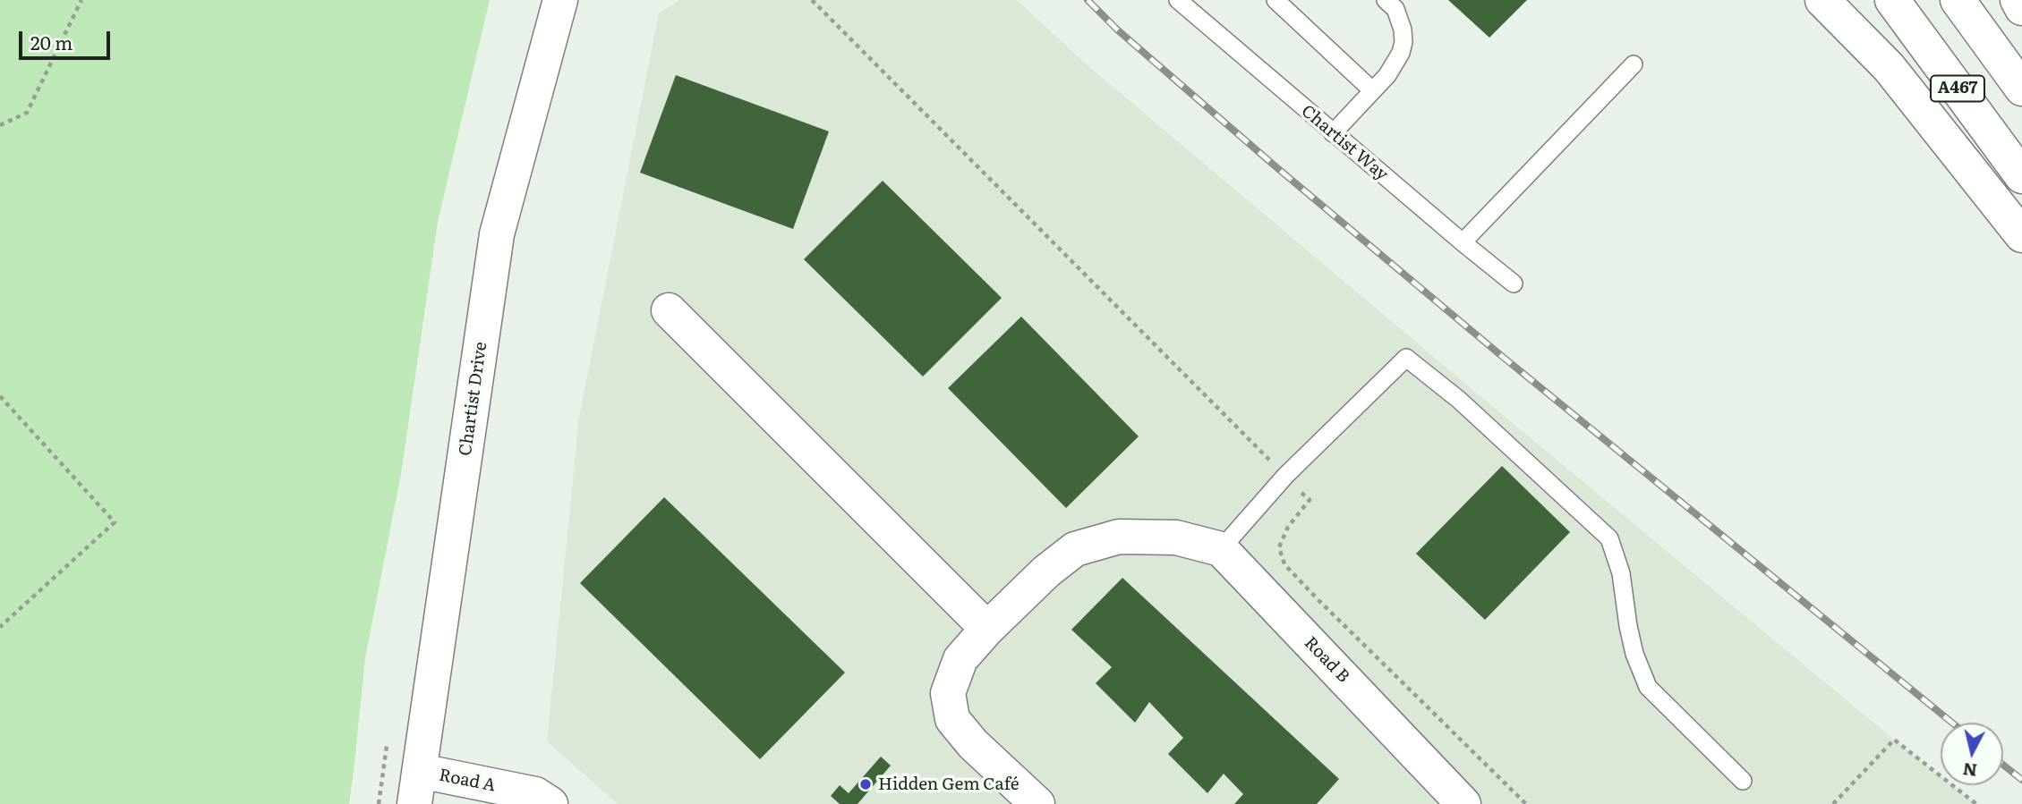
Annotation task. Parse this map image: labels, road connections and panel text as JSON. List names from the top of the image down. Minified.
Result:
{"streets":{"main road":["A467","Chartist Drive","Road B","Road A"],"lane":["Chartist Way"]},"crossings":[["Chartist Drive","Road A"]],"places":["Hidden Gem Café"],"scale_bar":"20 m","north":"bottom"}
